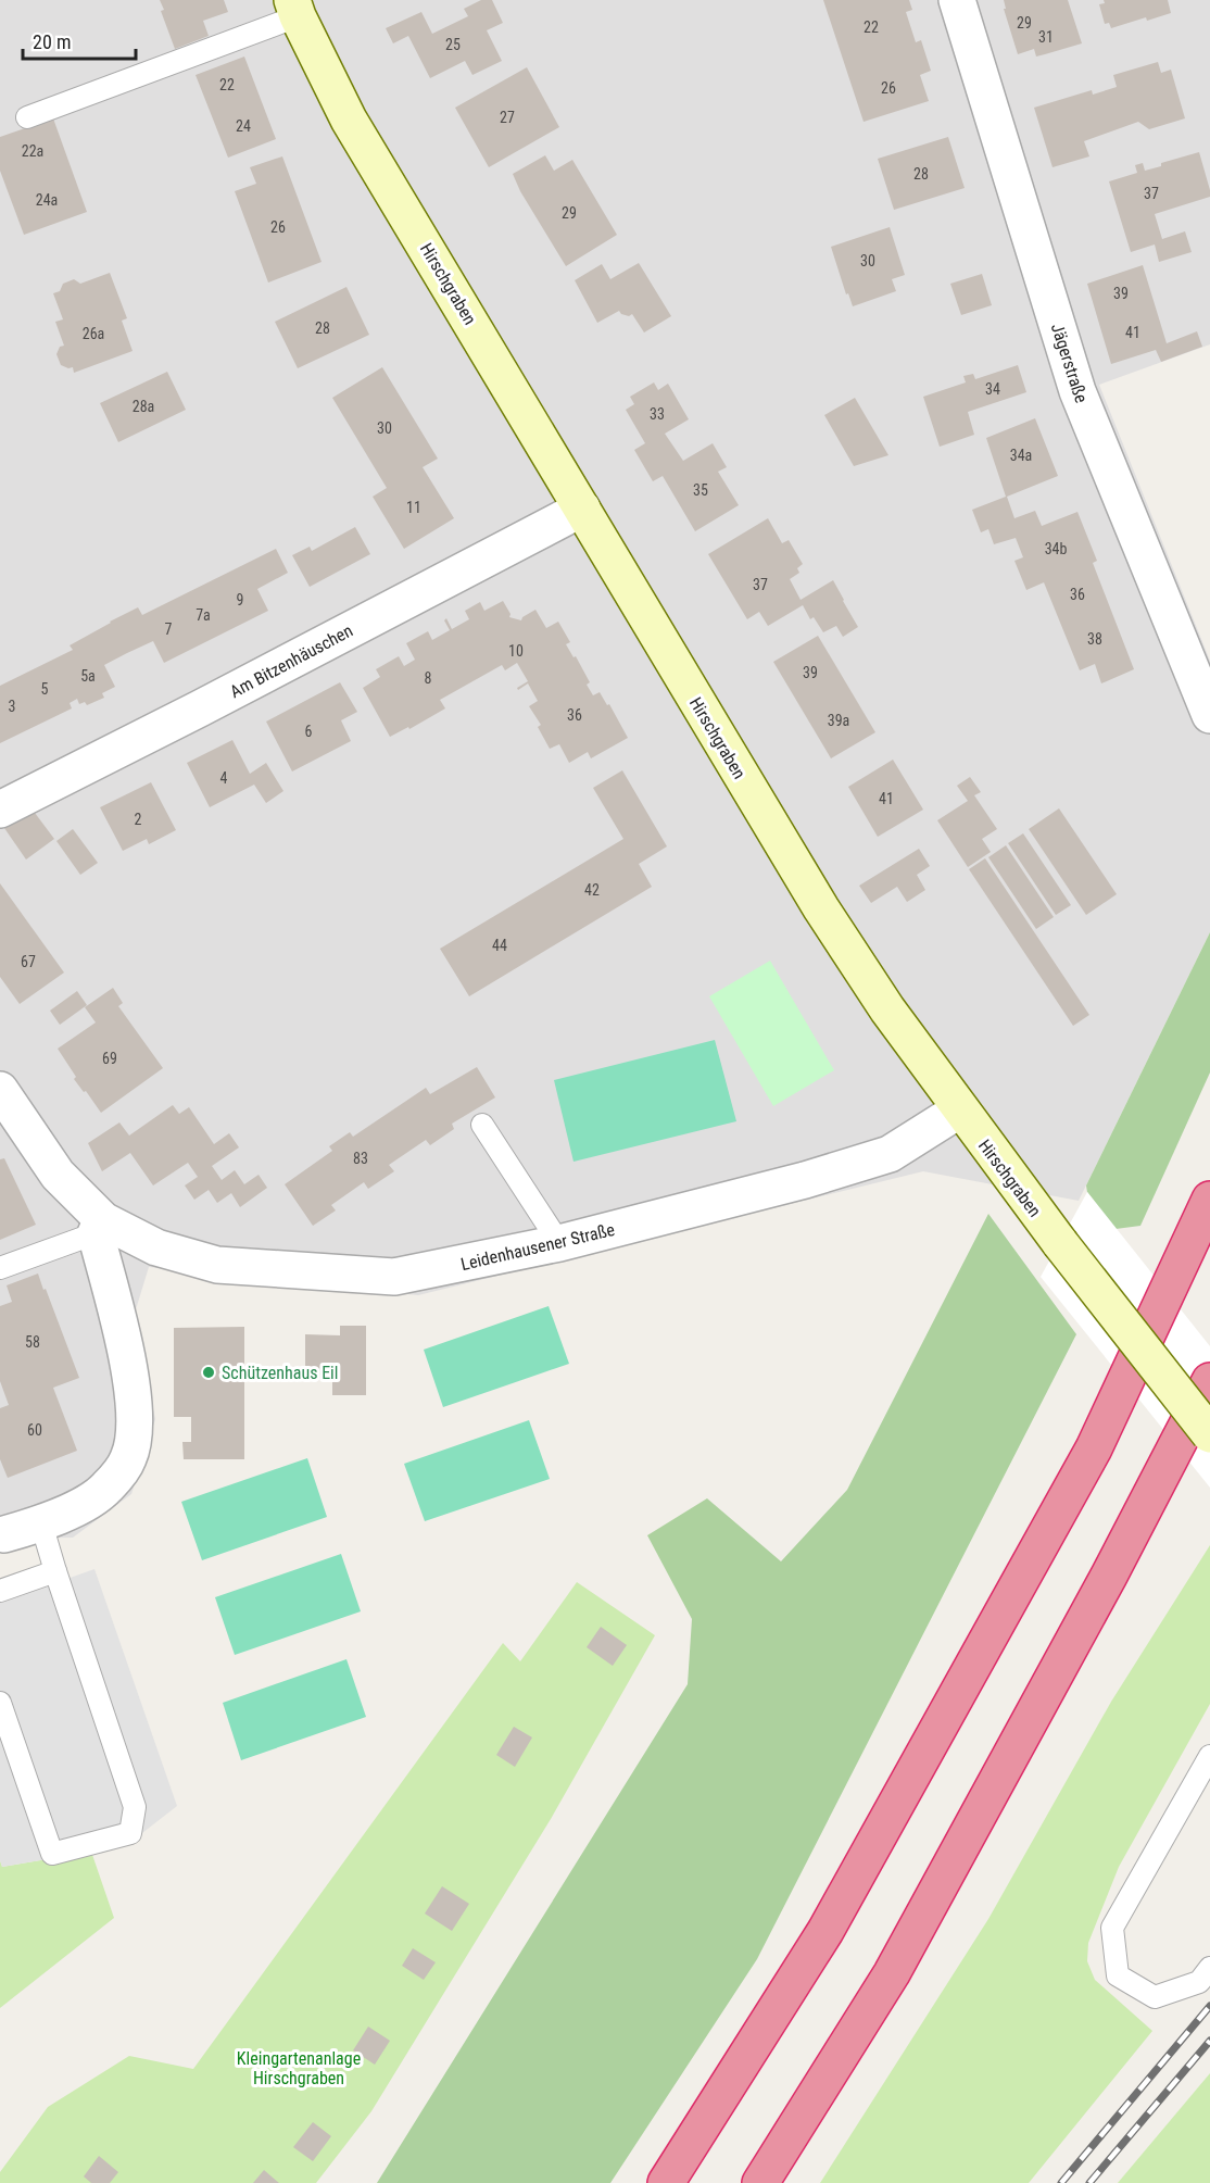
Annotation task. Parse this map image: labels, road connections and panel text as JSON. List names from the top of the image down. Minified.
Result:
{"streets":{"street":["Hirschgraben","Jägerstraße","Am Bitzenhäuschen","Leidenhausener Straße"]},"crossings":[["Hirschgraben","Am Bitzenhäuschen"],["Hirschgraben","Leidenhausener Straße"]],"parks":["Kleingartenanlage Hirschgraben"],"places":["Schützenhaus Eil"],"house_numbers":["29","22","31","25","22","26","27","24","22a","28","37","24a","29","26","30","39","28","41","26a","34","28a","33","30","34a","35","11","34b","37","36","9","7a","7","38","10","39","5a","8","5","3","36","39a","6","4","41","2","42","44","67","69","83","58","60"],"scale_bar":"20 m"}
